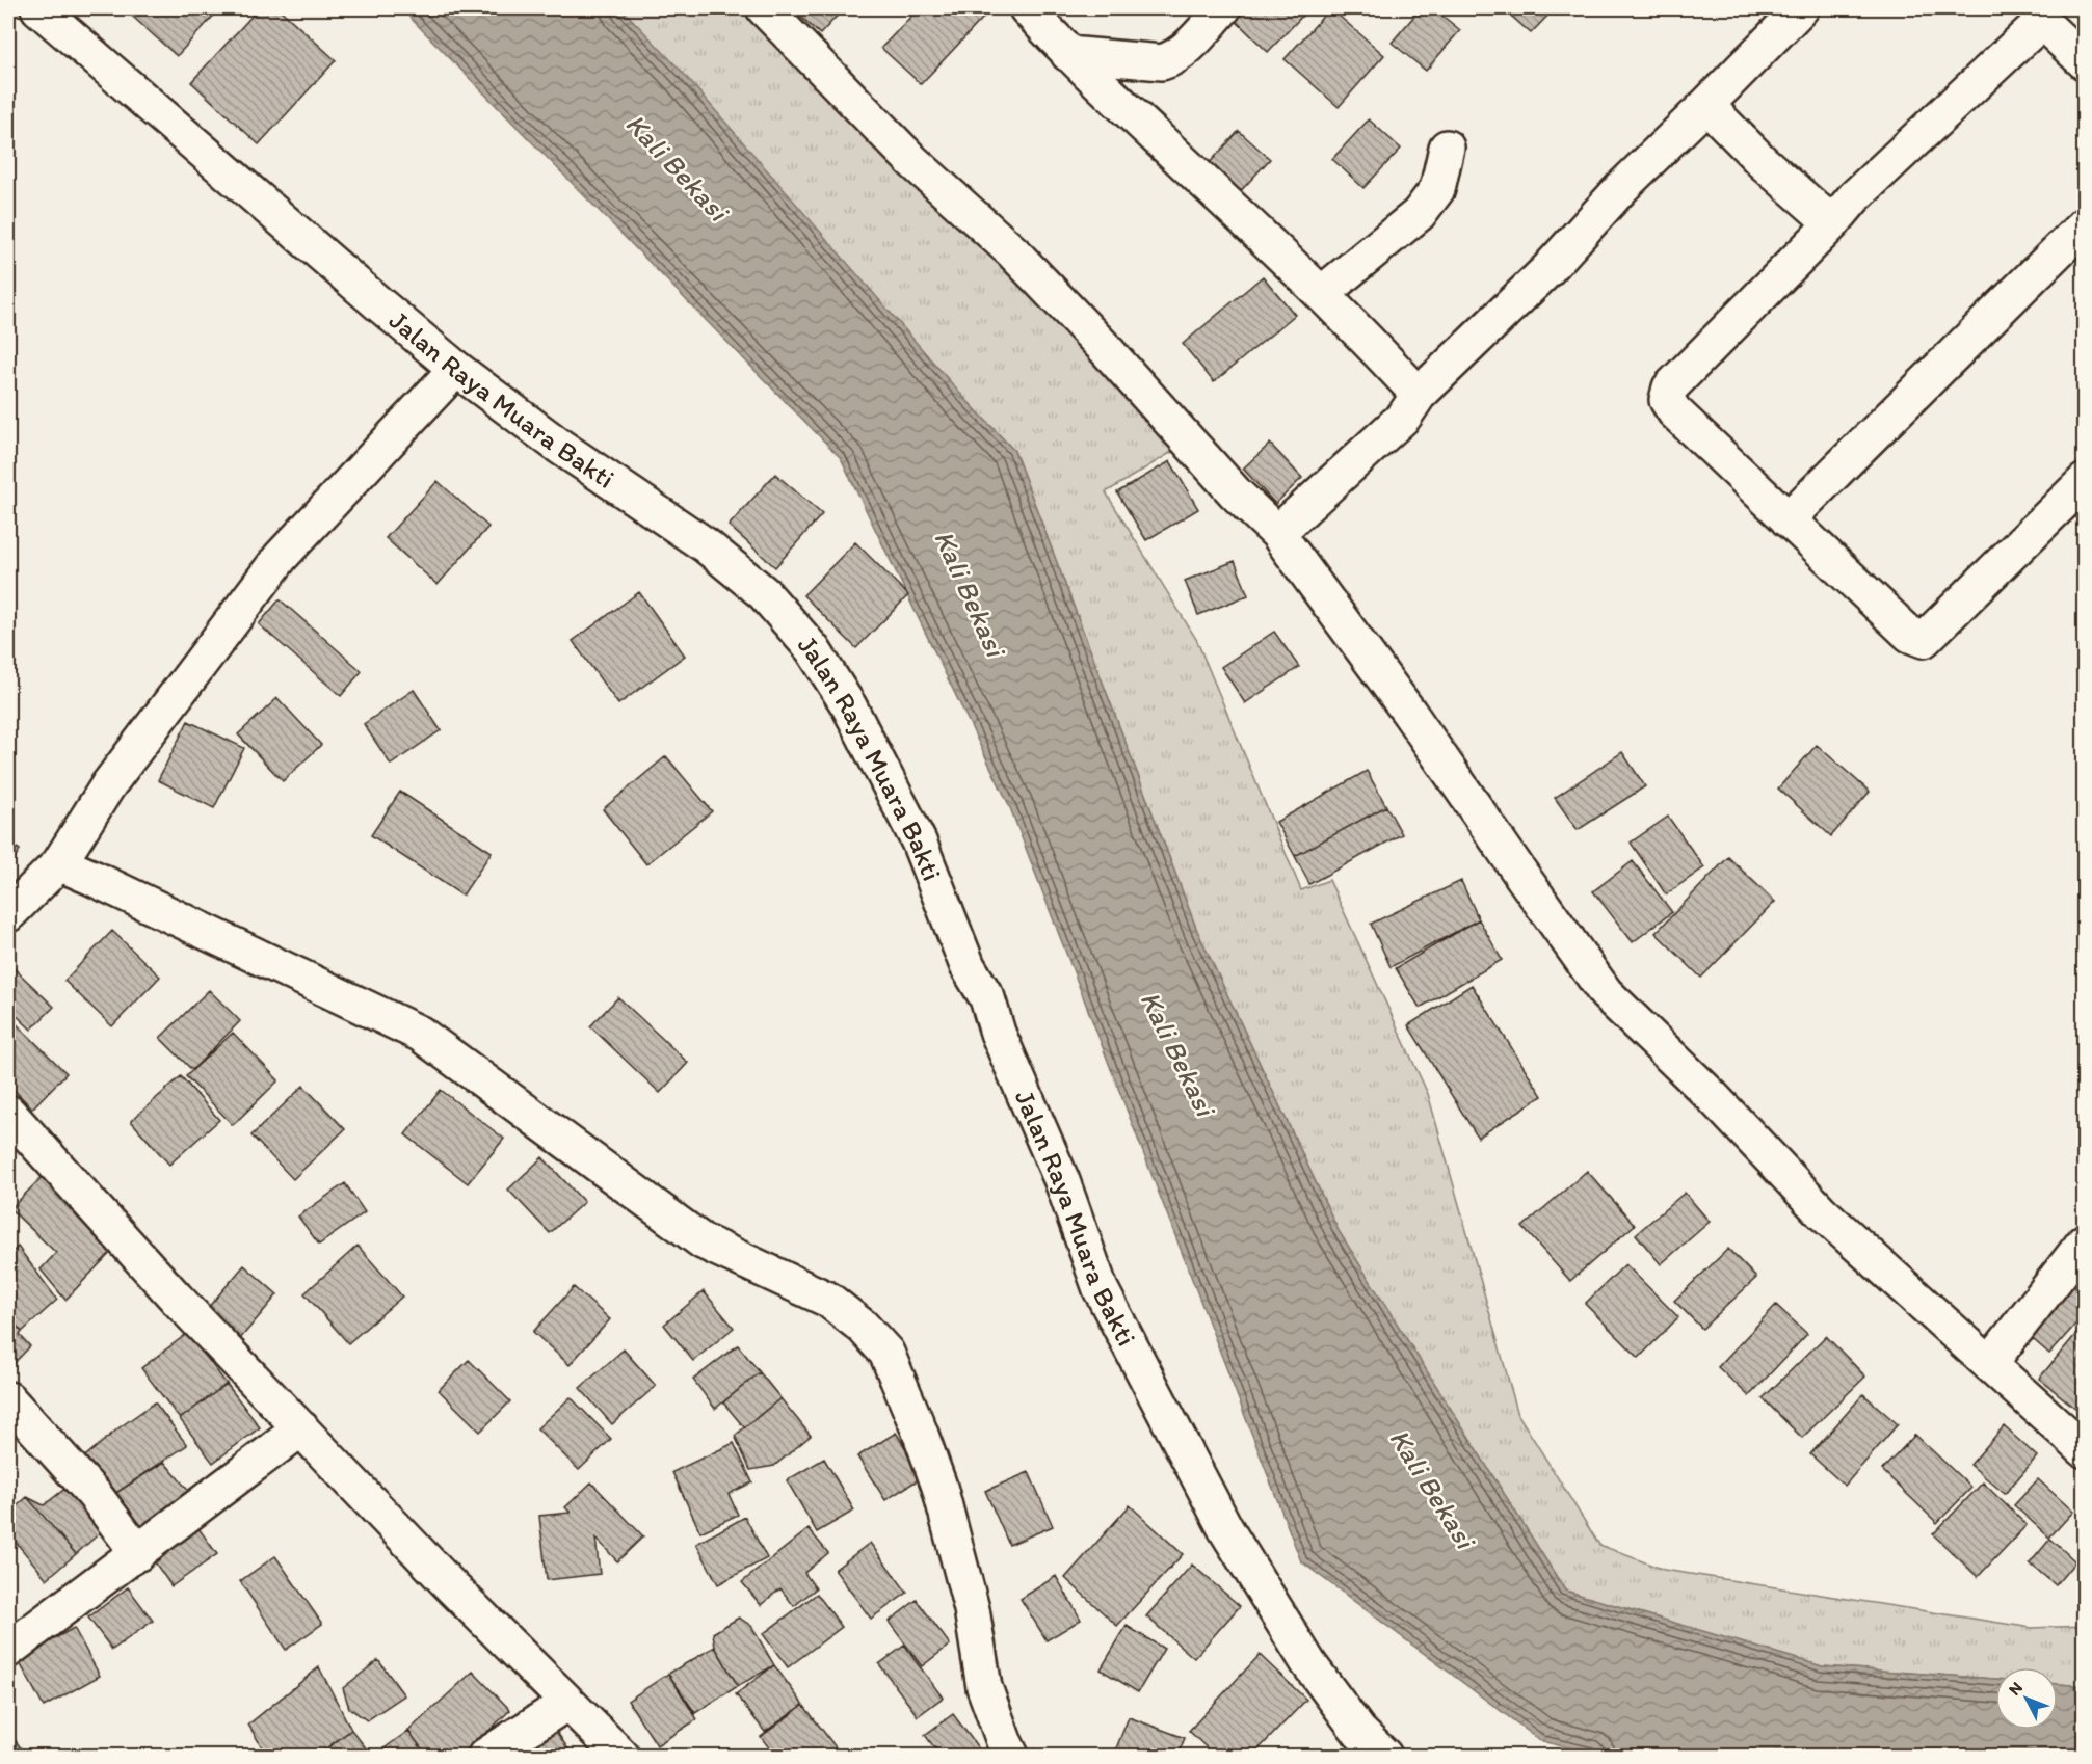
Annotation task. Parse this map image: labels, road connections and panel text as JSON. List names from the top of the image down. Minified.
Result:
{"streets":{"street":["Jalan Raya Muara Bakti"]},"water":["Kali Bekasi"],"north":"top left"}
